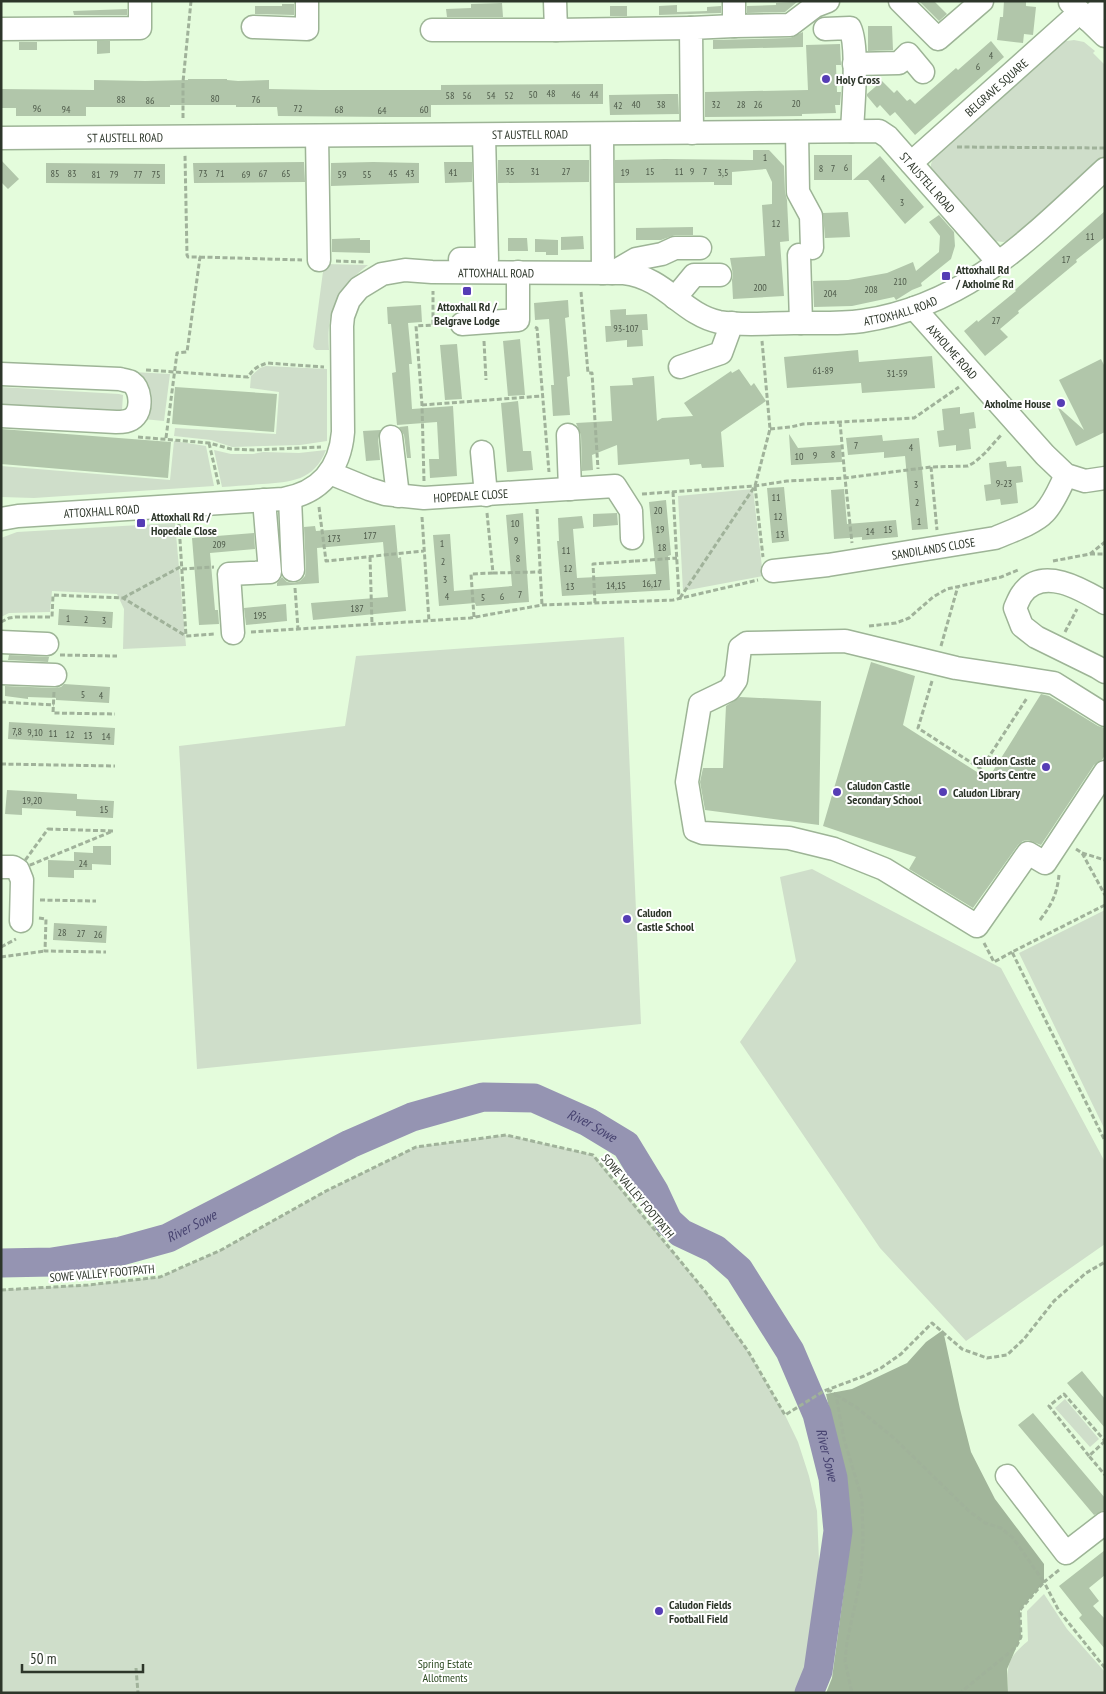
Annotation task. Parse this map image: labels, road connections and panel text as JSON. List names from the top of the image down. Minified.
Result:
{"streets":{"street":["BELGRAVE SQUARE","ST AUSTELL ROAD","ATTOXHALL ROAD","AXHOLME ROAD","HOPEDALE CLOSE","SANDILANDS CLOSE"],"path":["SOWE VALLEY FOOTPATH"]},"crossings":[["BELGRAVE SQUARE","ST AUSTELL ROAD"],["ST AUSTELL ROAD","ATTOXHALL ROAD"],["ATTOXHALL ROAD","AXHOLME ROAD"],["ATTOXHALL ROAD","HOPEDALE CLOSE"],["AXHOLME ROAD","SANDILANDS CLOSE"]],"water":["River Sowe"],"parks":["Spring Estate Allotments"],"places":{"other":["Holy Cross","Axholme House","Caludon Castle Sports Centre","Caludon Castle Secondary School","Caludon Library","Caludon Castle School","Caludon Fields Football Field"],"transit":["Attoxhall Rd / Axholme Rd","Attoxhall Rd / Belgrave Lodge","Attoxhall Rd / Hopedale Close"]},"house_numbers":["4","6","48","50","46","44","58","56","54","52","80","88","76","86","20","40","38","32","28","26","42","96","72","94","68","60","64","1","6","8","7","35","31","27","15","11","9","7","41","19","3,5","85","83","73","71","67","65","45","43","81","79","77","75","69","59","55","4","3","12","11","17","210","200","208","204","27","93-107","61-89","31-59","7","4","8","9","10","9-23","3","11","2","20","12","1","10","19","15","14","13","177","173","9","1","209","18","11","8","2","12","3","16,17","14,15","13","7","4","6","5","187","195","1","2","3","5","4","7,8","9,10","11","12","13","14","19,20","15","24","28","27","26"],"scale_bar":"50 m"}
